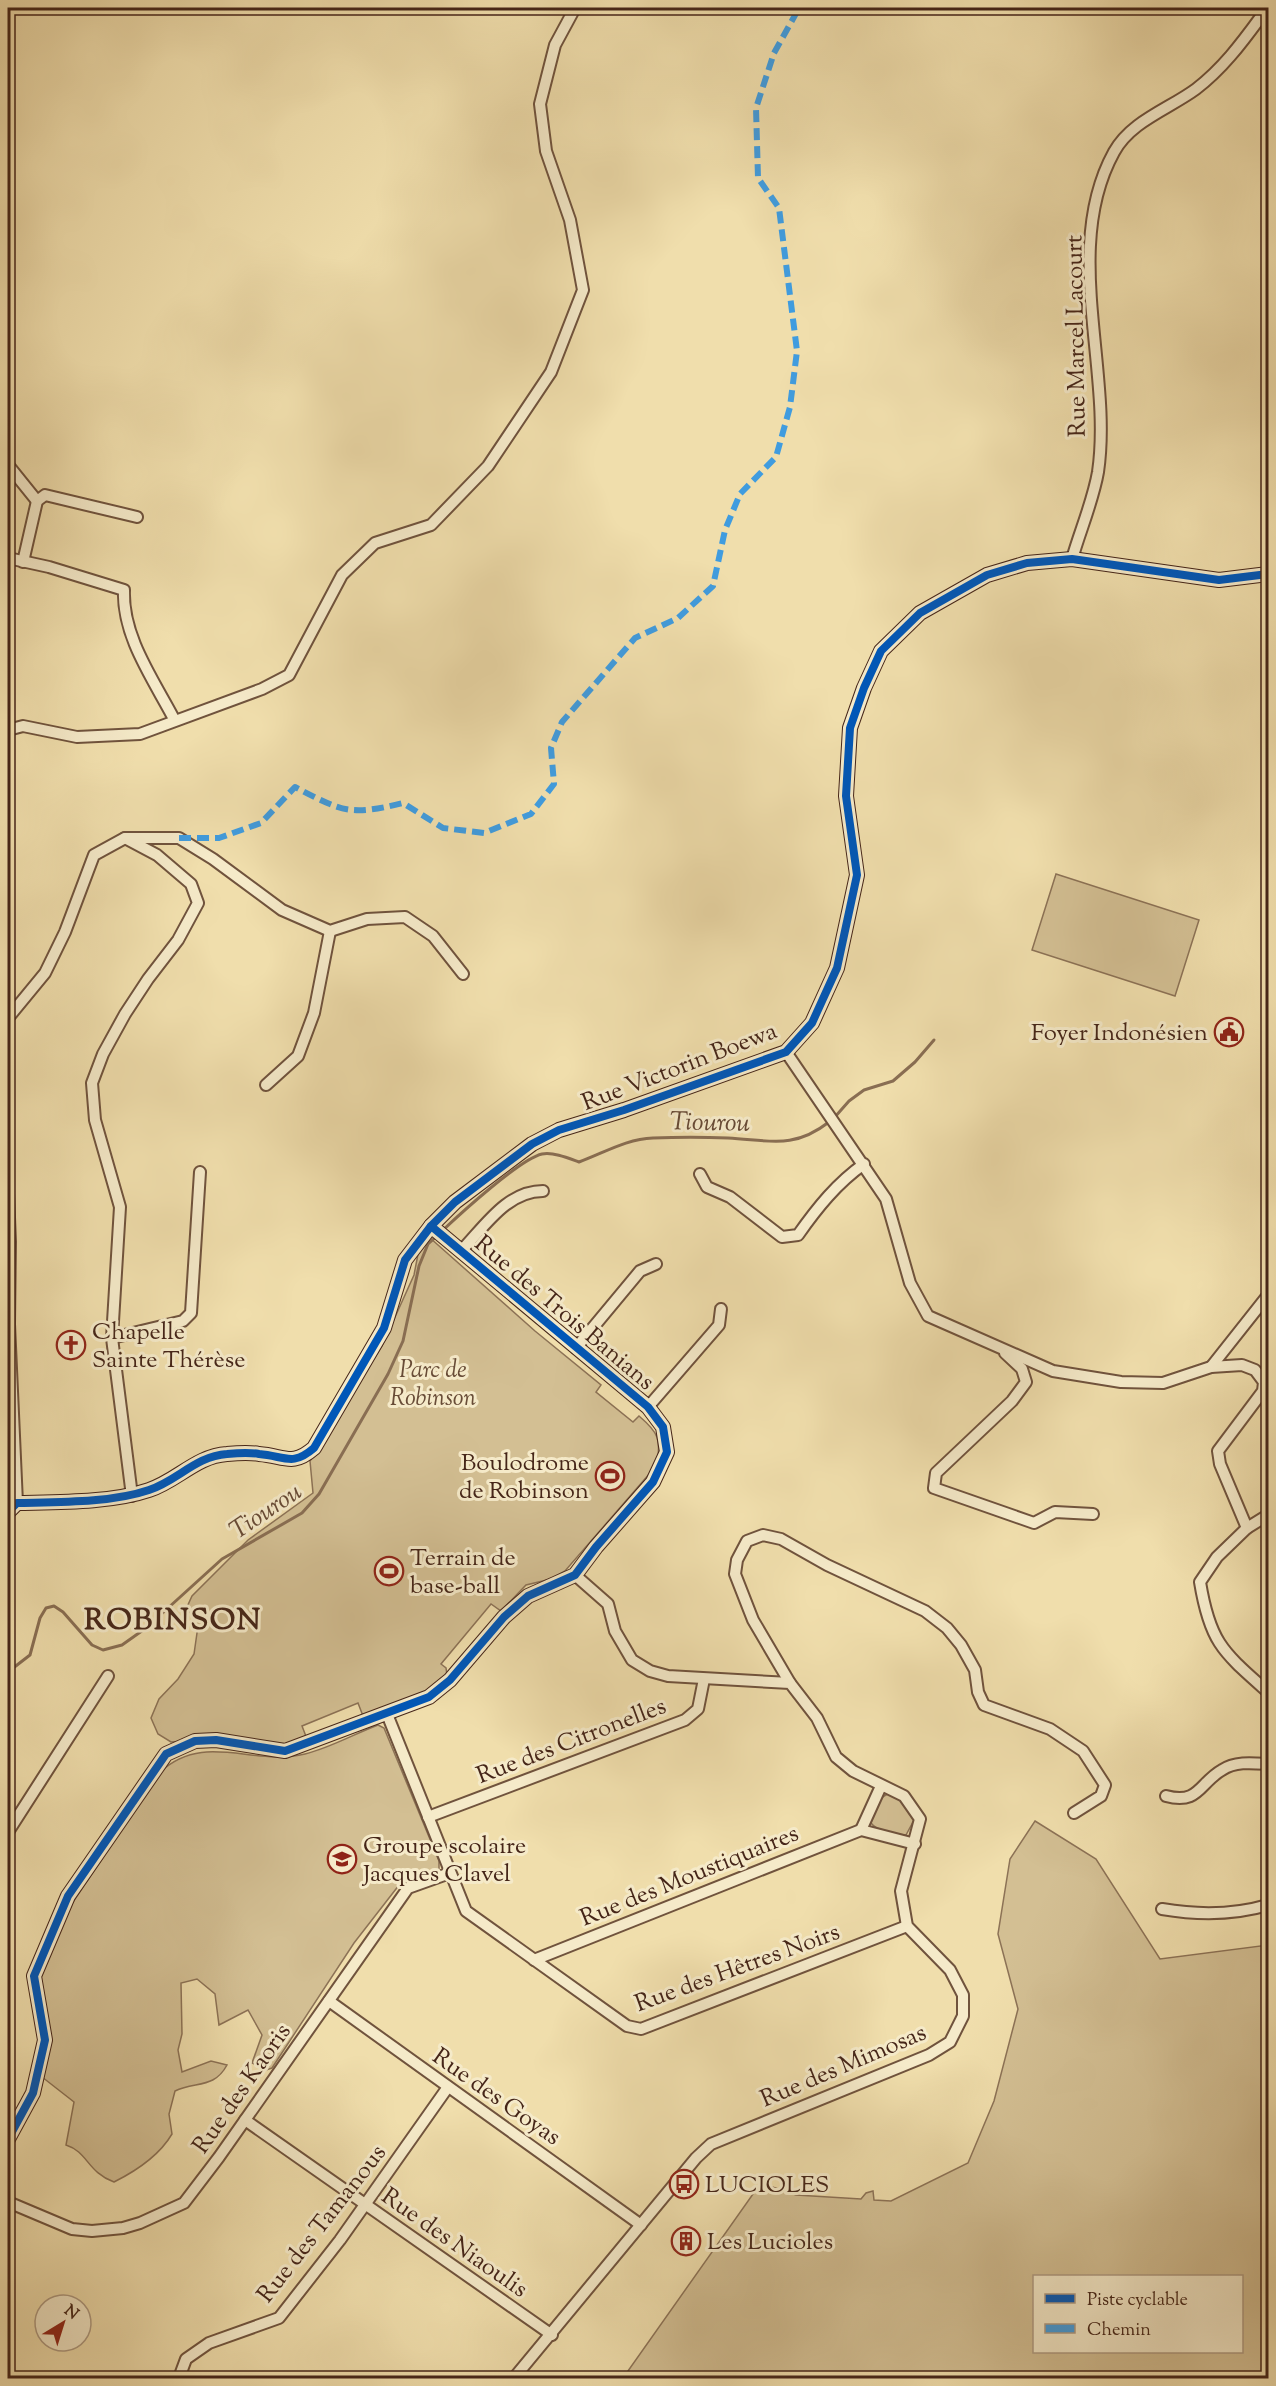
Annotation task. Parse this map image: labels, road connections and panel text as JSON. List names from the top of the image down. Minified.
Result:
{"streets":{"street":["Rue Marcel Lacourt","Rue Victorin Boewa","Rue des Trois Banians","Rue des Citronelles","Rue des Moustiquaires","Rue des Hêtres Noirs","Rue des Mimosas","Rue des Kaoris","Rue des Goyas","Rue des Tamanous","Rue des Niaoulis"]},"crossings":[["Rue Marcel Lacourt","Rue Victorin Boewa"],["Rue Victorin Boewa","Rue des Trois Banians"],["Rue des Citronelles","Rue des Hêtres Noirs"],["Rue des Moustiquaires","Rue des Hêtres Noirs"],["Rue des Hêtres Noirs","Rue des Mimosas"],["Rue des Hêtres Noirs","Rue des Kaoris"],["Rue des Mimosas","Rue des Goyas"],["Rue des Mimosas","Rue des Niaoulis"],["Rue des Kaoris","Rue des Goyas"],["Rue des Kaoris","Rue des Niaoulis"],["Rue des Goyas","Rue des Tamanous"],["Rue des Tamanous","Rue des Niaoulis"]],"districts":["ROBINSON"],"water":["Tiourou"],"parks":["Parc de Robinson"],"places":{"public building":["Foyer Indonésien"],"church":["Chapelle Sainte Thérèse"],"sports":["Boulodrome de Robinson","Terrain de base-ball"],"school or university":["Groupe scolaire Jacques Clavel"],"bus stop":["LUCIOLES"],"building":["Les Lucioles"]},"legend":["Piste cyclable","Chemin"],"north":"top right"}
